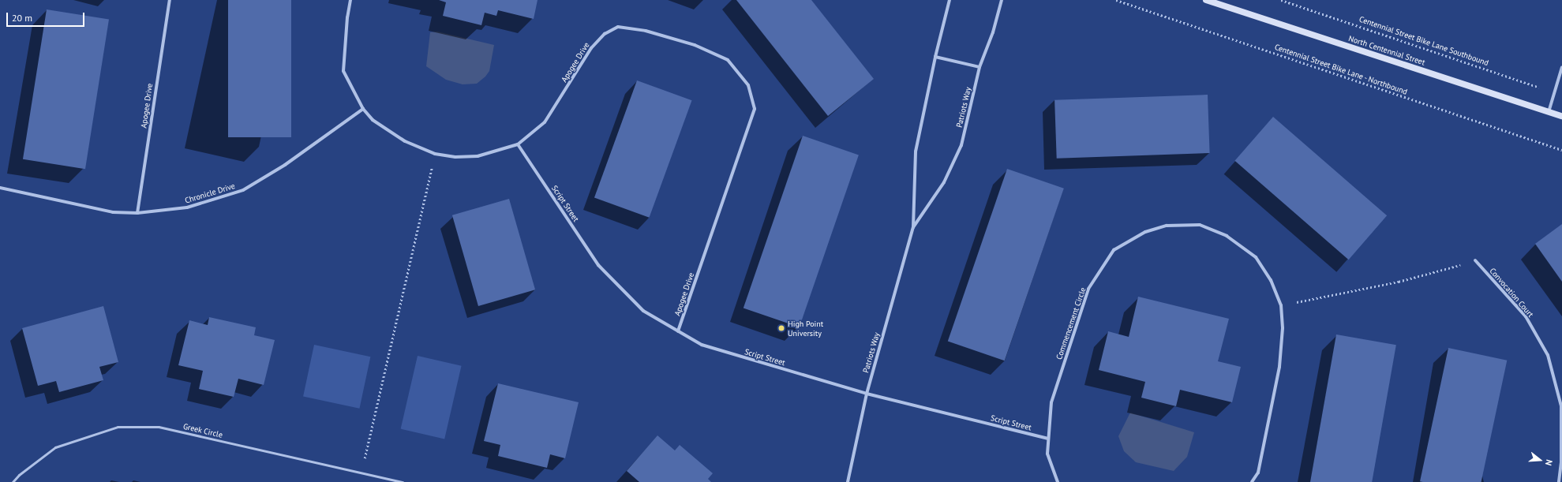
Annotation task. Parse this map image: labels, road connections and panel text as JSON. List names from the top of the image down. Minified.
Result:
{"streets":{"main road":["North Centennial Street"],"street":["Apogee Drive","Patriots Way","Chronicle Drive","Script Street","Convocation Court","Commencement Circle"],"lane":["Greek Circle"],"path":["Centennial Street Bike Lane Southbound","Centennial Street Bike Lane - Northbound"]},"crossings":[["Apogee Drive","Chronicle Drive"],["Apogee Drive","Script Street"],["Patriots Way","Script Street"],["Script Street","Commencement Circle"]],"places":["High Point University"],"scale_bar":"20 m","north":"right"}
